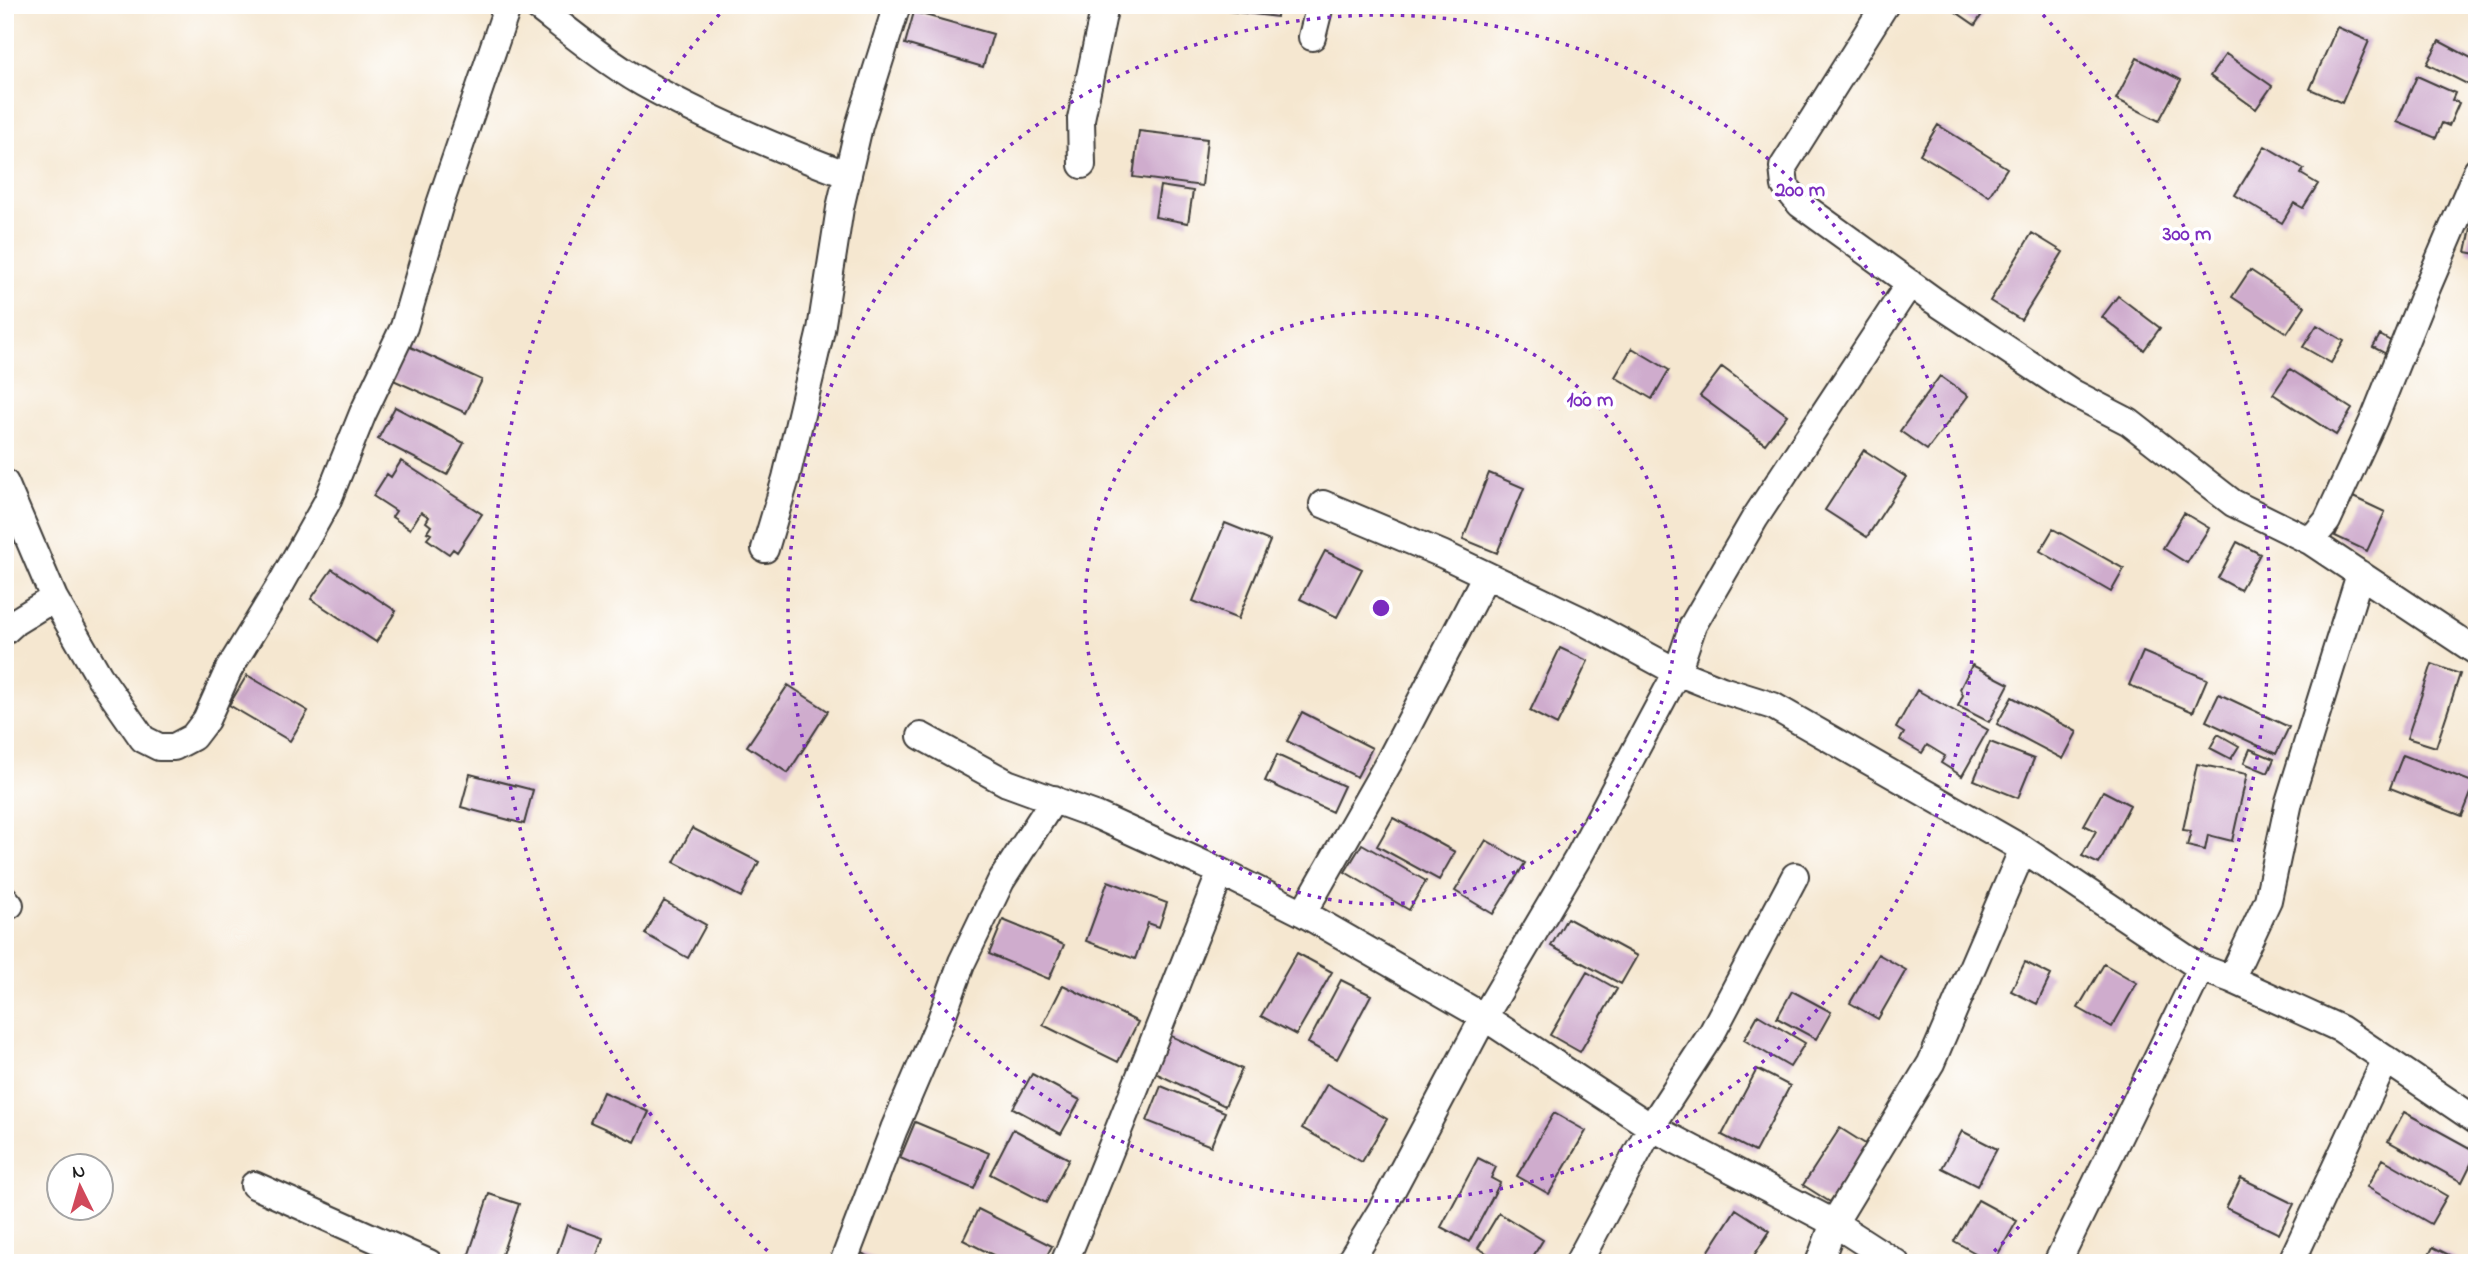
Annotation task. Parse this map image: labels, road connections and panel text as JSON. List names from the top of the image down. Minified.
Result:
{"north":"top","rings":["200 m","300 m","100 m"]}
